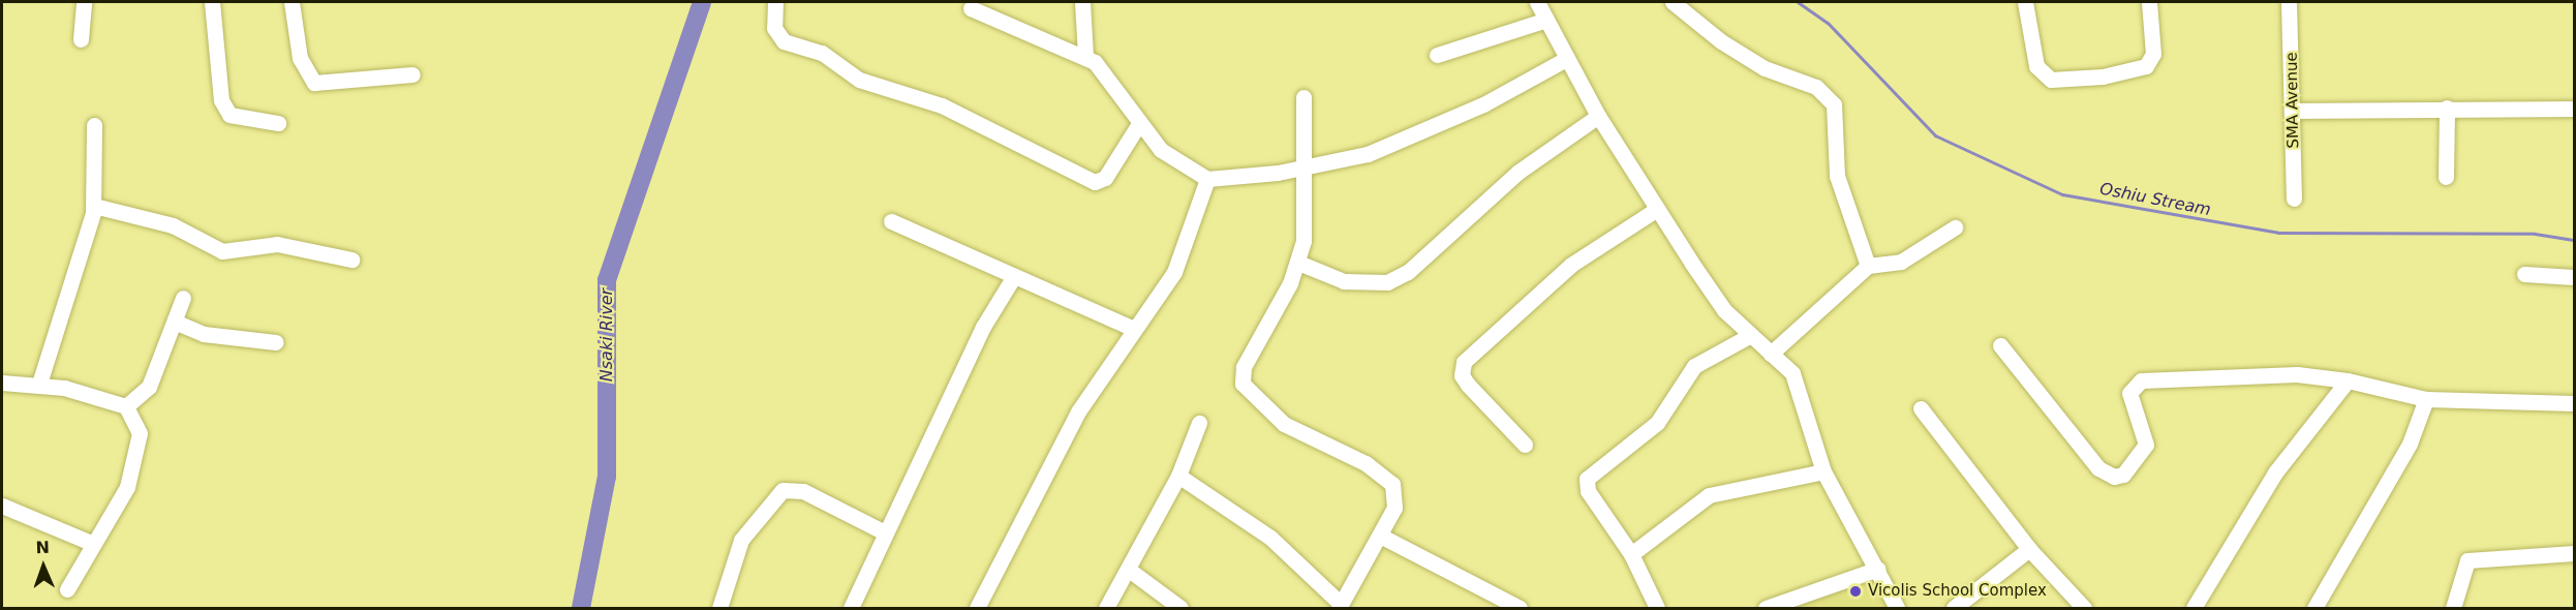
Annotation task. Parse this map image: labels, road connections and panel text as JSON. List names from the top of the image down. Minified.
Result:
{"streets":{"street":["SMA Avenue"]},"water":["Oshiu Stream","Nsaki River"],"places":["Vicolis School Complex"],"north":"top"}
